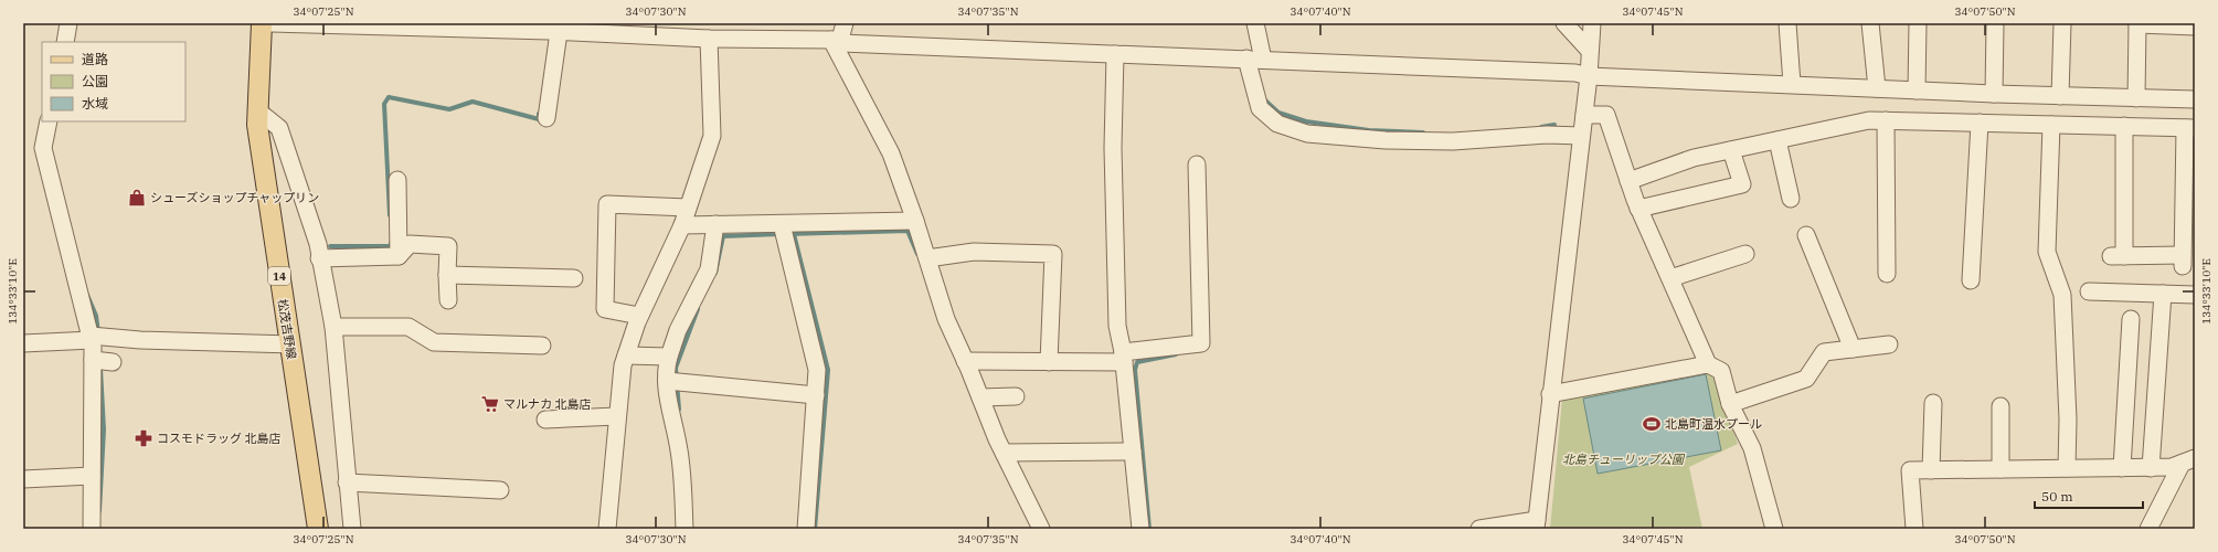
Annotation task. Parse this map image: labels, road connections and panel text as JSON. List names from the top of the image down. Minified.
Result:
{"streets":{"main road":["14","松茂吉野線"]},"parks":["北島チューリップ公園"],"places":{"shop":["シューズショップチャップリン"],"supermarket":["マルナカ 北島店"],"sports":["北島町温水プール"],"pharmacy":["コスモドラッグ 北島店"]},"legend":["道路","公園","水域"],"scale_bar":"50 m","coordinates":["34°07'25\"N","34°07'30\"N","34°07'35\"N","34°07'40\"N","34°07'45\"N","34°07'50\"N","134°33'10\"E"]}
